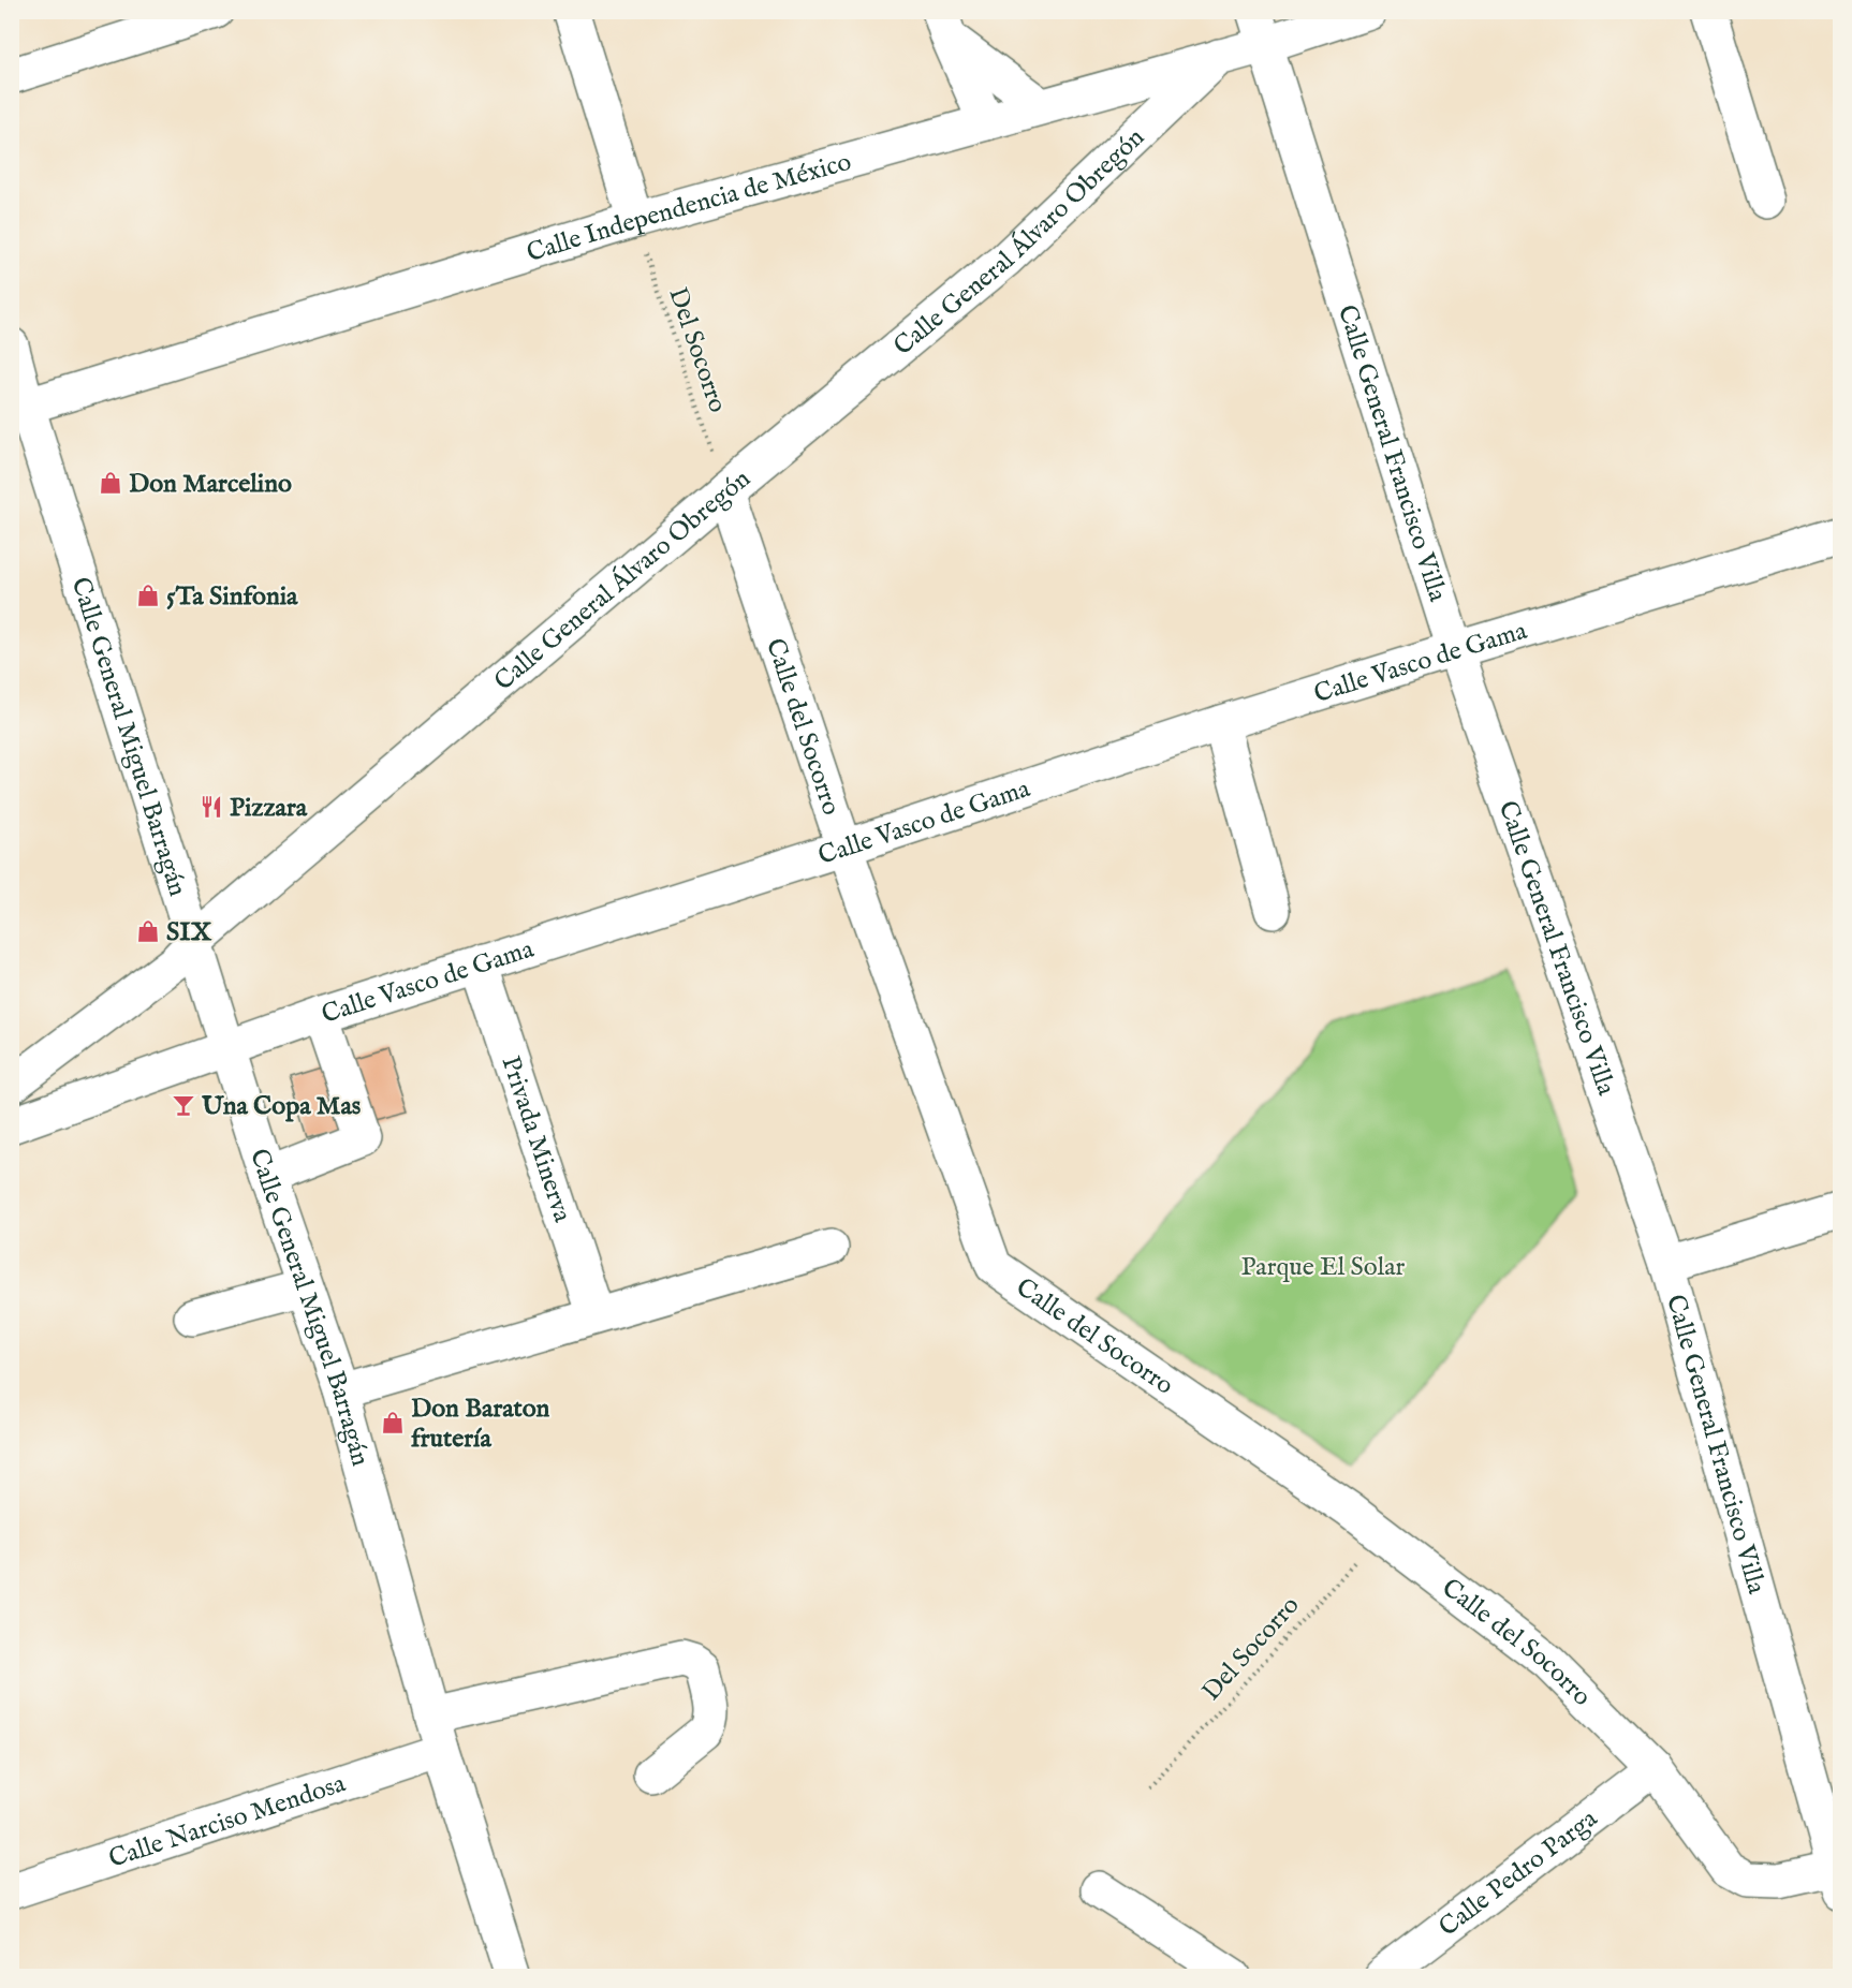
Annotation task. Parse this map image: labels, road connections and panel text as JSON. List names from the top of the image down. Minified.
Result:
{"streets":{"street":["Calle Independencia de México","Calle General Álvaro Obregón","Calle General Francisco Villa","Calle Vasco de Gama","Calle del Socorro","Calle General Miguel Barragán","Privada Minerva","Calle Narciso Mendosa","Calle Pedro Parga"],"path":["Del Socorro"]},"crossings":[["Calle Independencia de México","Calle General Álvaro Obregón"],["Calle Independencia de México","Del Socorro"],["Calle Independencia de México","Calle General Francisco Villa"],["Calle Independencia de México","Calle General Miguel Barragán"],["Calle General Álvaro Obregón","Del Socorro"],["Calle General Álvaro Obregón","Calle del Socorro"],["Calle General Álvaro Obregón","Calle General Miguel Barragán"],["Del Socorro","Calle del Socorro"],["Calle General Francisco Villa","Calle Vasco de Gama"],["Calle General Francisco Villa","Calle del Socorro"],["Calle Vasco de Gama","Calle del Socorro"],["Calle Vasco de Gama","Calle General Miguel Barragán"],["Calle Vasco de Gama","Privada Minerva"],["Calle del Socorro","Calle Pedro Parga"],["Calle General Miguel Barragán","Calle Narciso Mendosa"]],"parks":["Parque El Solar"],"places":{"shop":["Don Marcelino","5Ta Sinfonia","SIX","Don Baraton frutería"],"restaurant":["Pizzara"],"bar":["Una Copa Mas"]}}
